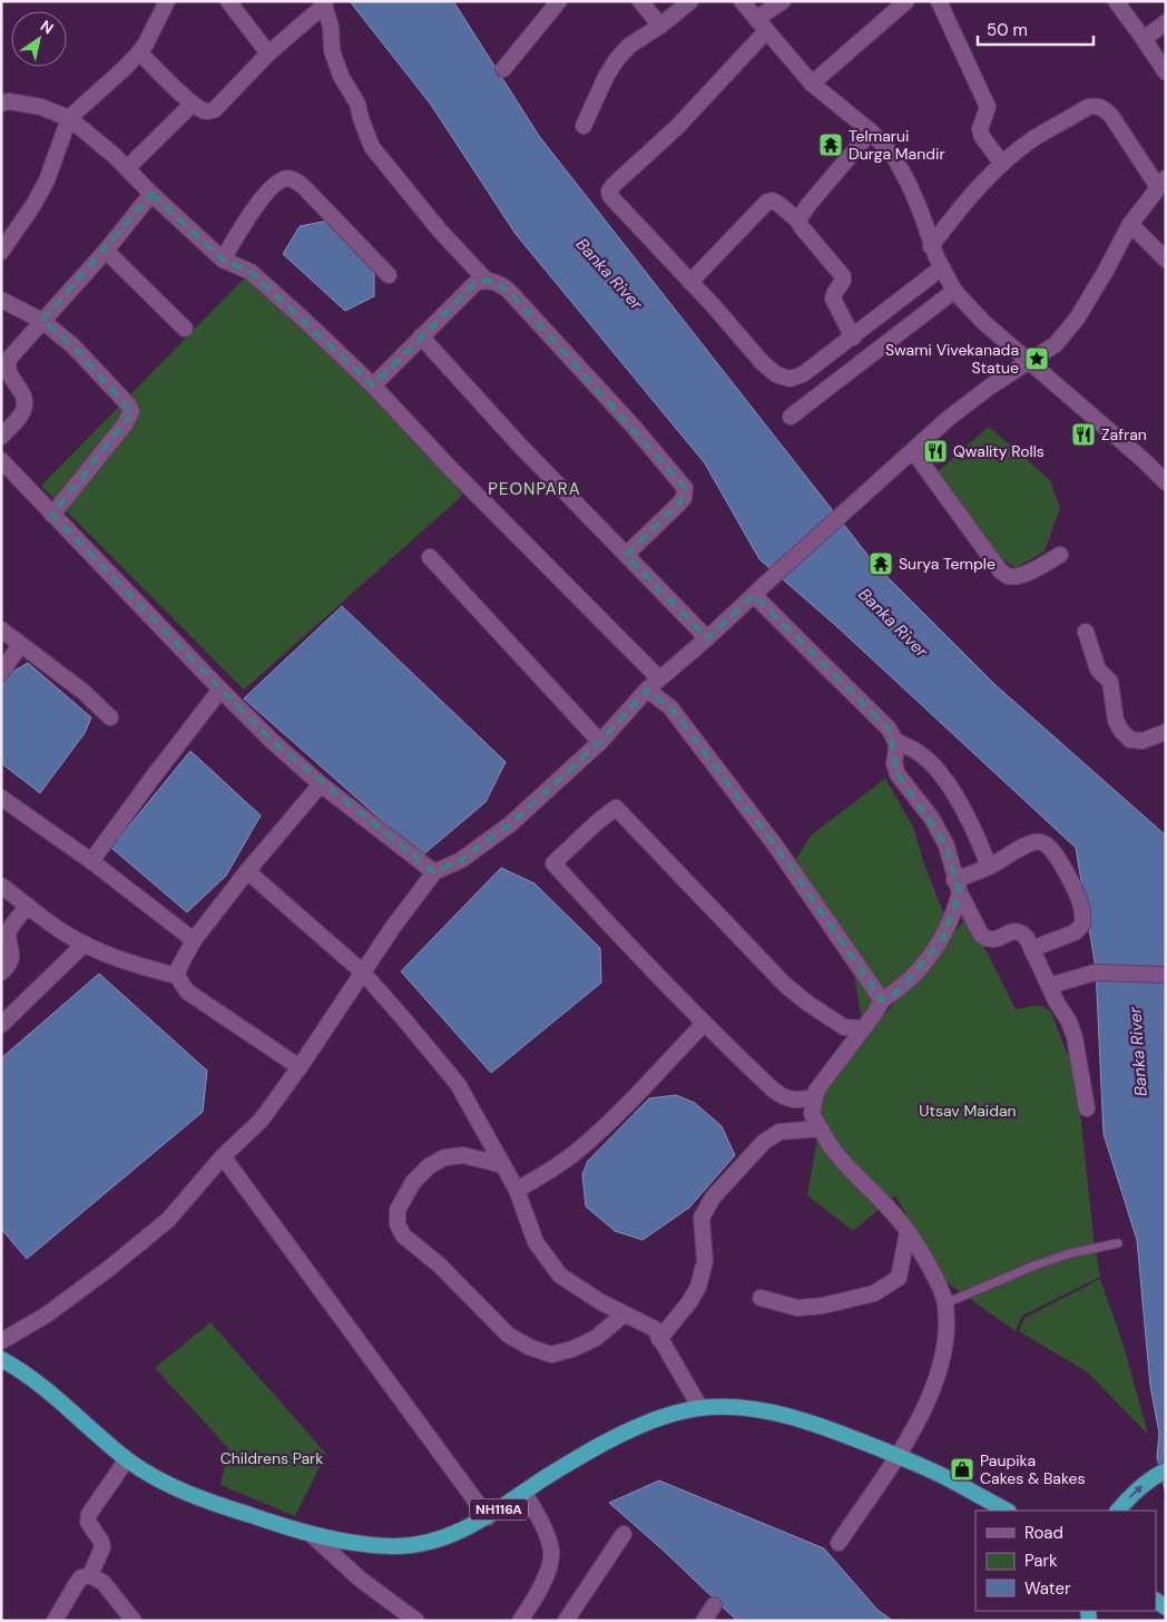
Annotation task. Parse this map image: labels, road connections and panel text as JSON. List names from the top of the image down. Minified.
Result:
{"streets":{"highway":["NH116A"]},"districts":["PEONPARA"],"water":["Banka River"],"parks":["Utsav Maidan","Childrens Park"],"places":{"temple":["Telmarui Durga Mandir","Surya Temple"],"place":["Swami Vivekanada Statue"],"restaurant":["Zafran","Qwality Rolls"],"shop":["Paupika Cakes & Bakes"]},"legend":["Road","Park","Water"],"scale_bar":"50 m","north":"top right"}
